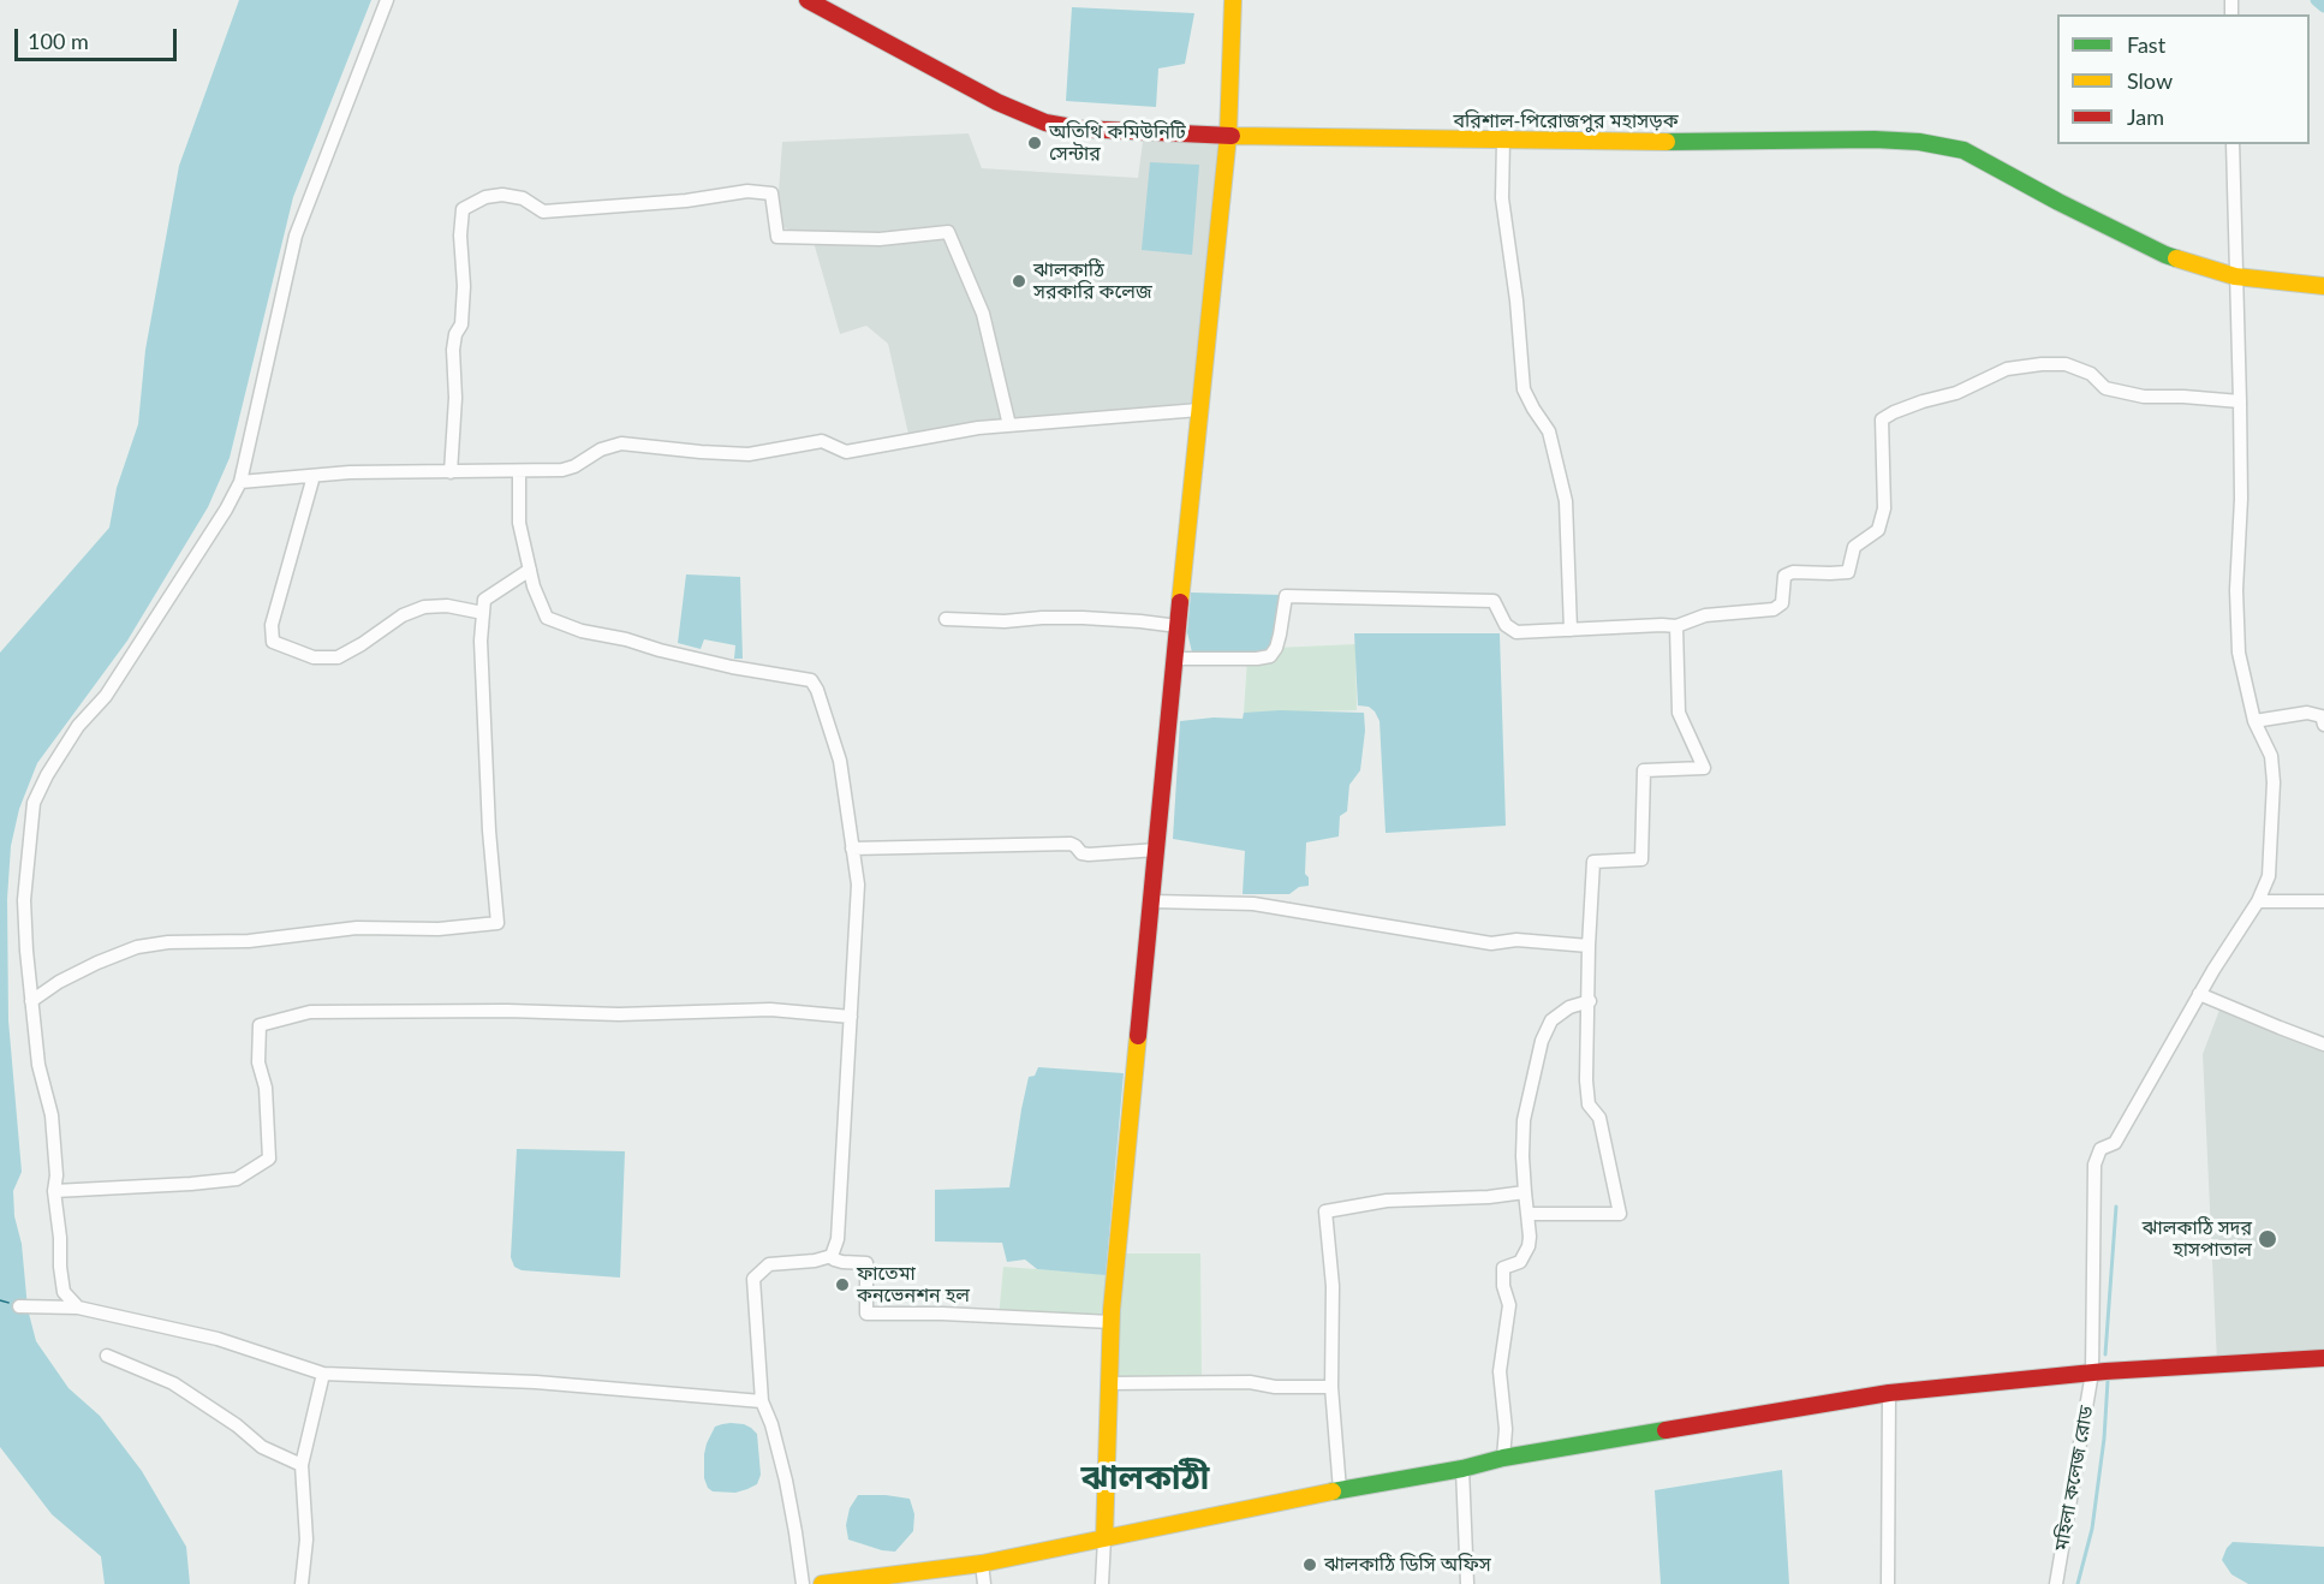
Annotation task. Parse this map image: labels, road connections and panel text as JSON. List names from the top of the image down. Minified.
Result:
{"streets":{"main road":["বরিশাল-পিরোজপুর মহাসড়ক"],"street":["মহিলা কলেজ রোড"]},"crossings":[["বরিশাল-পিরোজপুর মহাসড়ক","মহিলা কলেজ রোড"]],"districts":["ঝালকাঠী"],"places":["অতিথি কমিউনিটি সেন্টার","ঝালকাঠি সরকারি কলেজ","ঝালকাঠি সদর হাসপাতাল","ফাতেমা কনভেনশন হল","ঝালকাঠি ডিসি অফিস"],"legend":["Fast","Slow","Jam"],"scale_bar":"100 m"}
